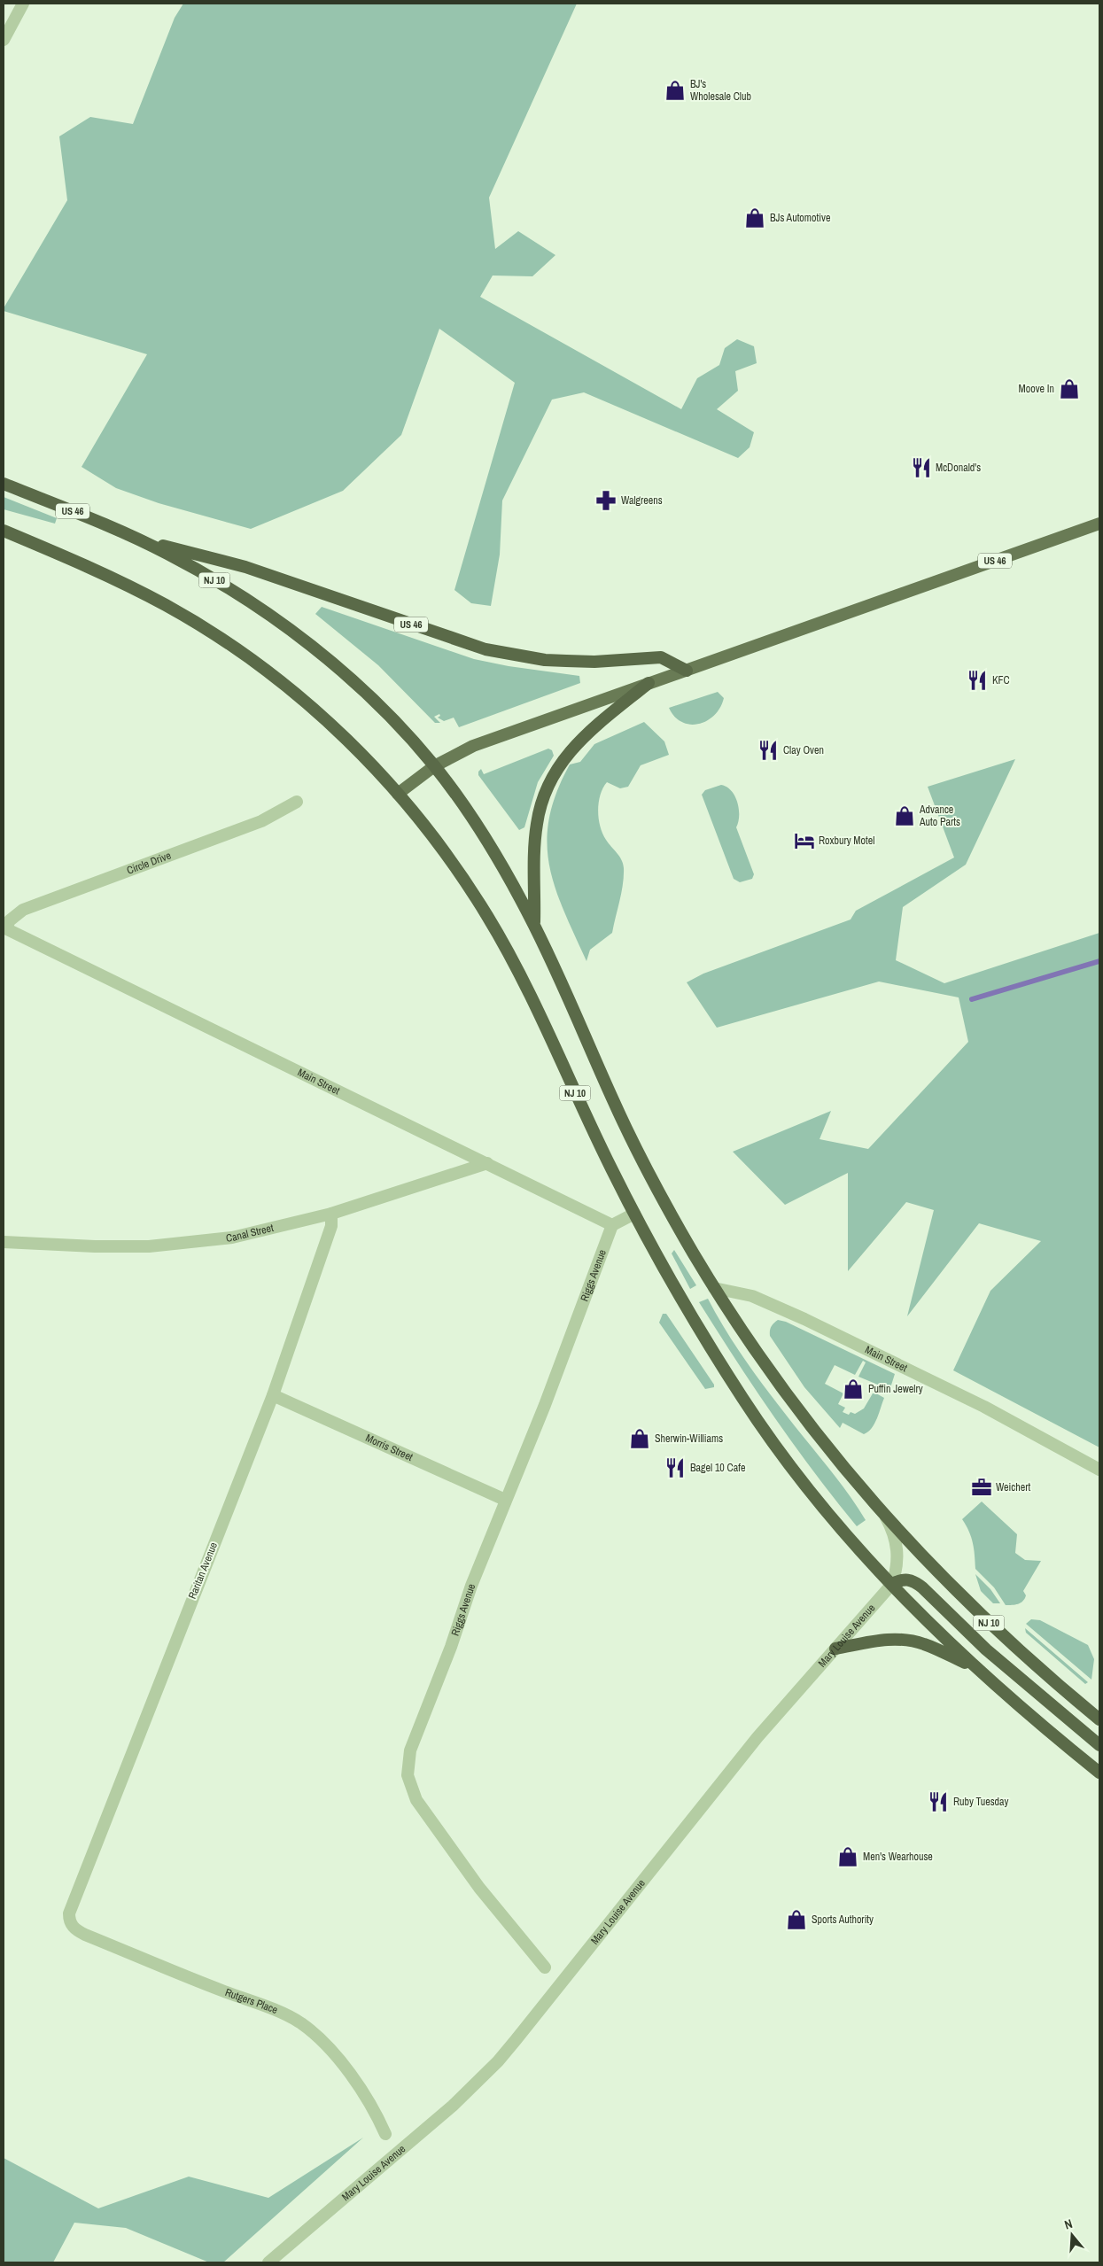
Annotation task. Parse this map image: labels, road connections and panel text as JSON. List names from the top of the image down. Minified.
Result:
{"streets":{"highway":["US 46","NJ 10"],"street":["Circle Drive","Main Street","Canal Street","Riggs Avenue","Morris Street","Raritan Avenue","Mary Louise Avenue","Rutgers Place"]},"crossings":[["US 46","NJ 10"],["NJ 10","Main Street"],["NJ 10","Mary Louise Avenue"],["Circle Drive","Main Street"],["Main Street","Canal Street"],["Main Street","Riggs Avenue"],["Canal Street","Raritan Avenue"],["Riggs Avenue","Morris Street"],["Morris Street","Raritan Avenue"],["Raritan Avenue","Rutgers Place"]],"places":{"shop":["BJ's Wholesale Club","BJs Automotive","Moove In","Advance Auto Parts","Puffin Jewelry","Sherwin-Williams","Men's Wearhouse","Sports Authority"],"restaurant":["McDonald's","KFC","Clay Oven","Bagel 10 Cafe","Ruby Tuesday"],"pharmacy":["Walgreens"],"hotel":["Roxbury Motel"],"office":["Weichert"]},"north":"top"}
